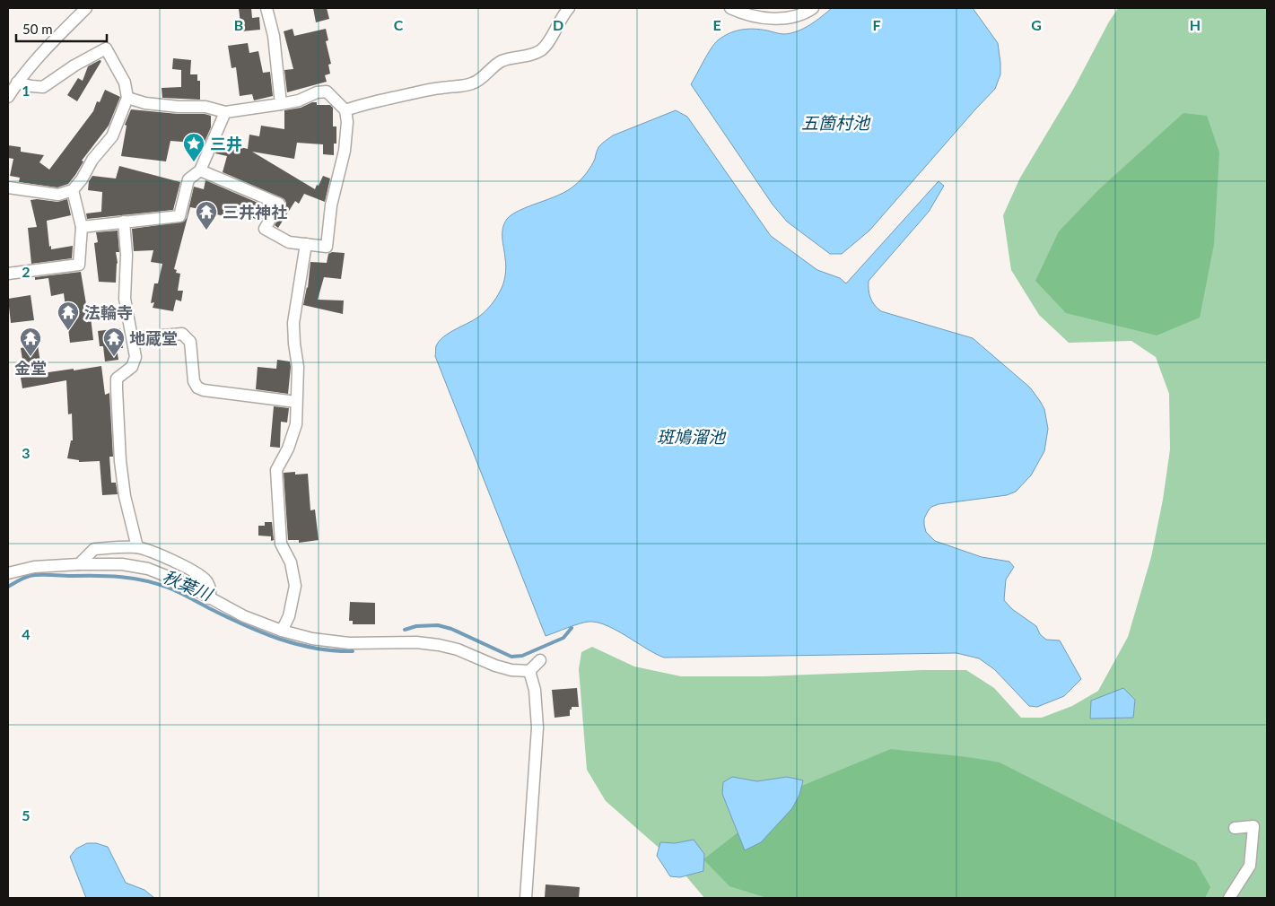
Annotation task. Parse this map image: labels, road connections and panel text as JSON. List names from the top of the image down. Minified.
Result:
{"water":["五箇村池","斑鳩溜池","秋葉川"],"places":{"place":["三井"],"temple":["三井神社","法輪寺","金堂","地蔵堂"]},"scale_bar":"50 m","grid":{"columns":["B","C","D","E","F","G","H"],"rows":["1","2","3","4","5"]}}
